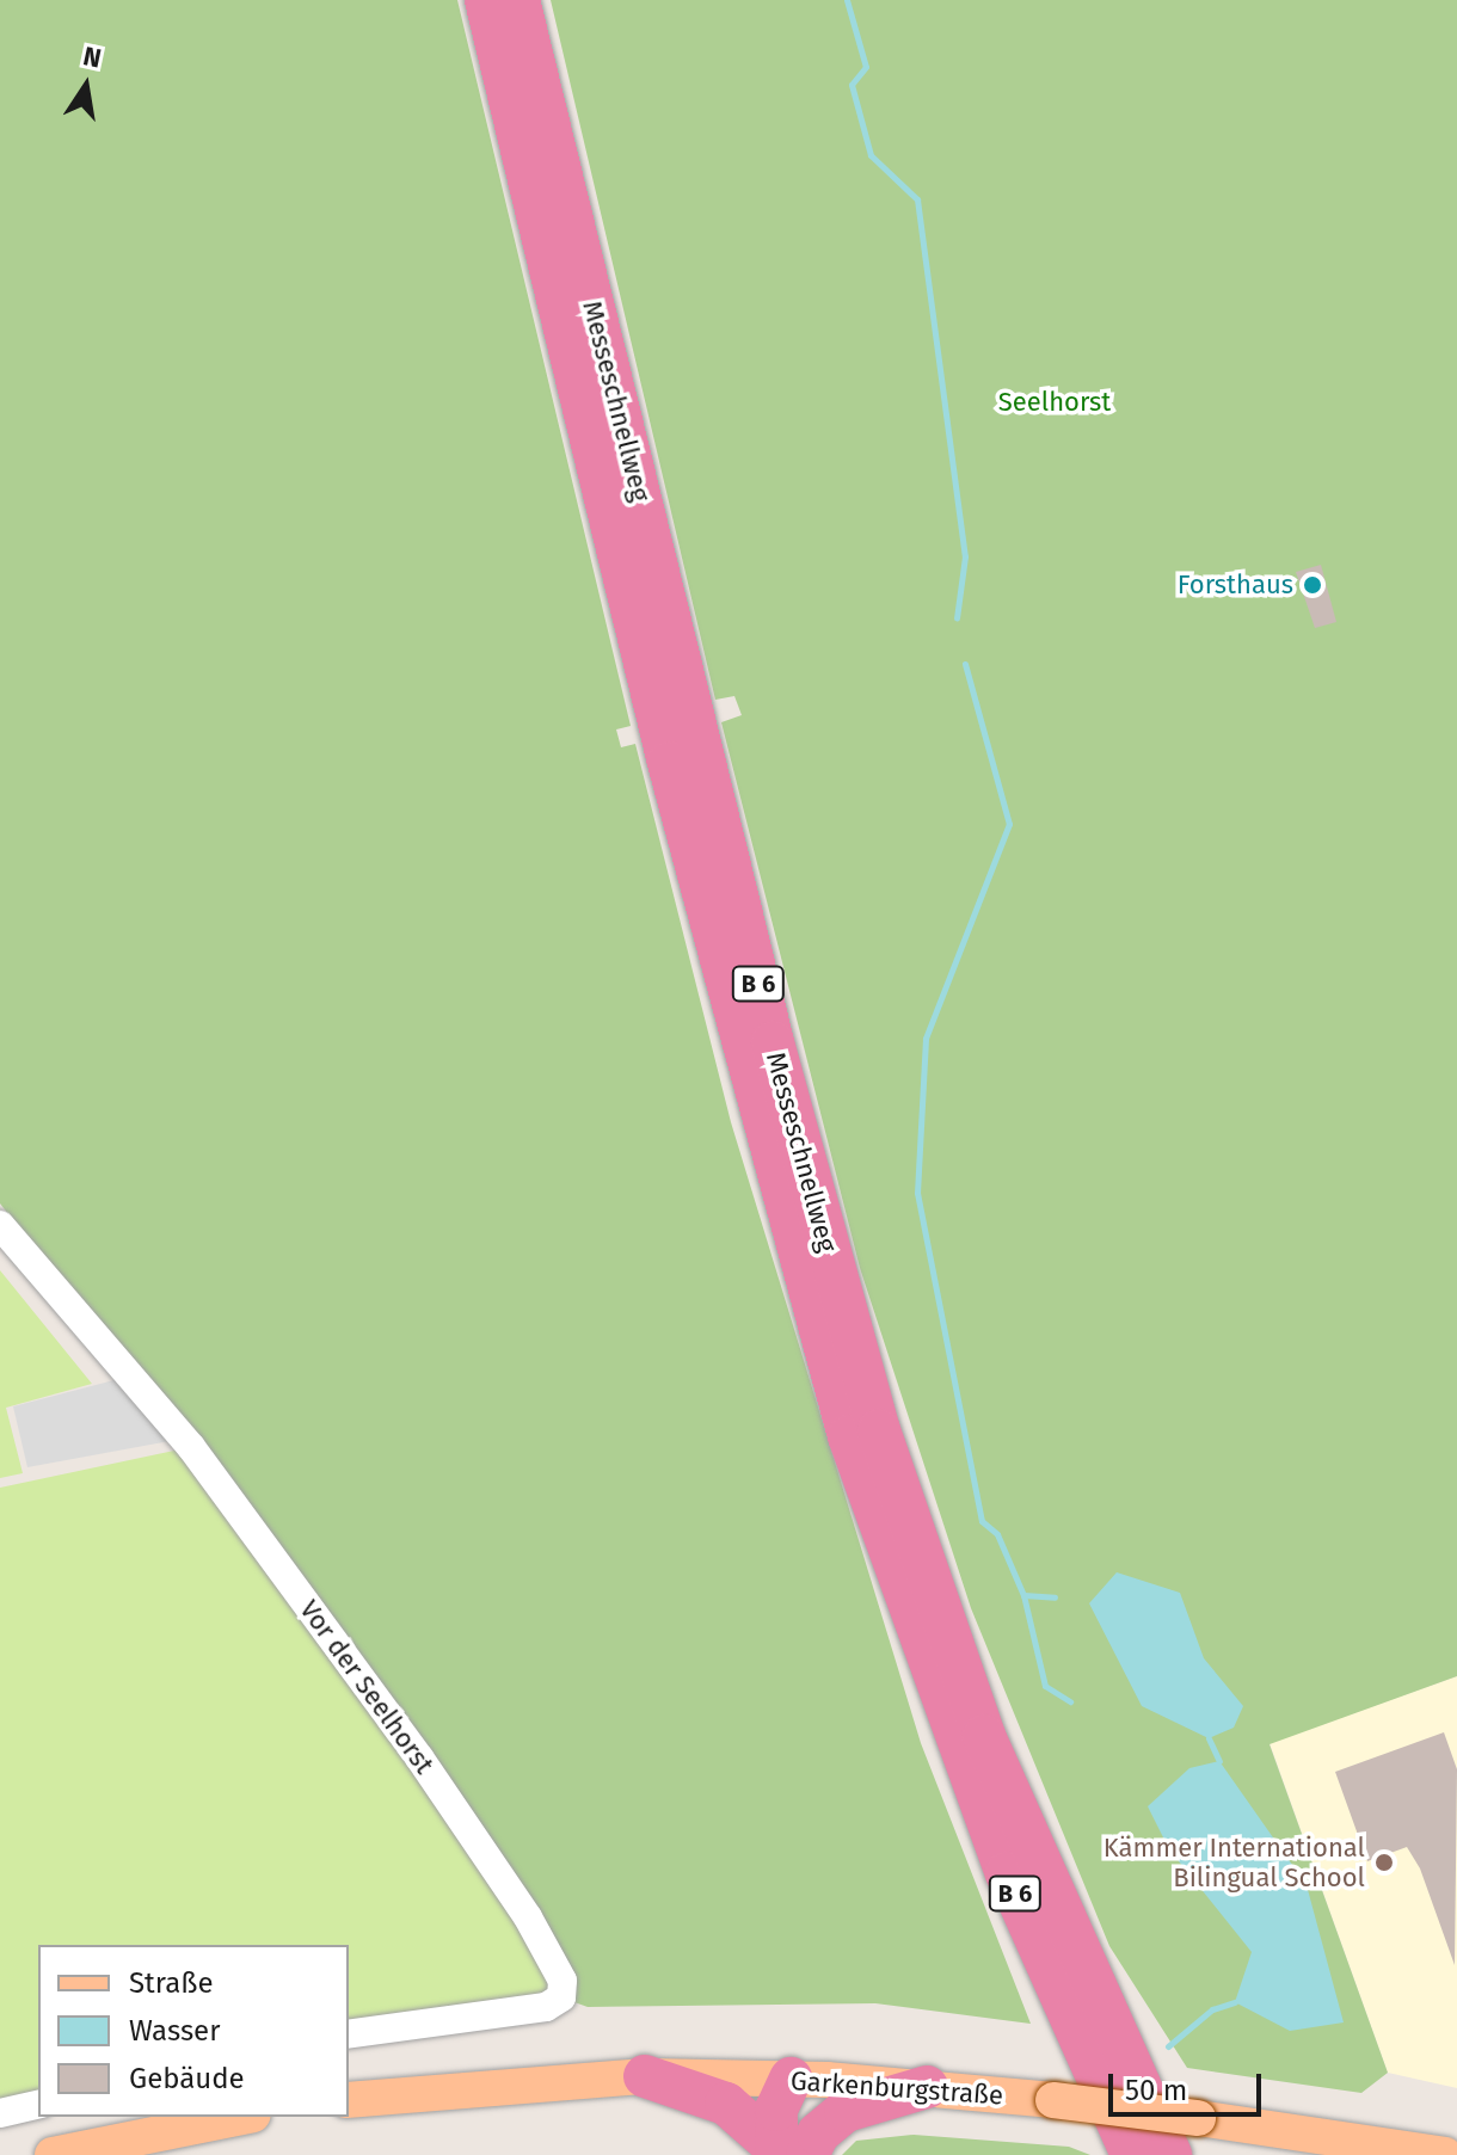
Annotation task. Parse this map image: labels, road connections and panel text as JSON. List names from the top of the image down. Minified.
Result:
{"streets":{"highway":["Messeschnellweg","B 6"],"main road":["Garkenburgstraße"],"street":["Vor der Seelhorst"]},"parks":["Seelhorst"],"places":["Forsthaus","Kämmer International Bilingual School"],"legend":["Straße","Wasser","Gebäude"],"scale_bar":"50 m","north":"top"}
